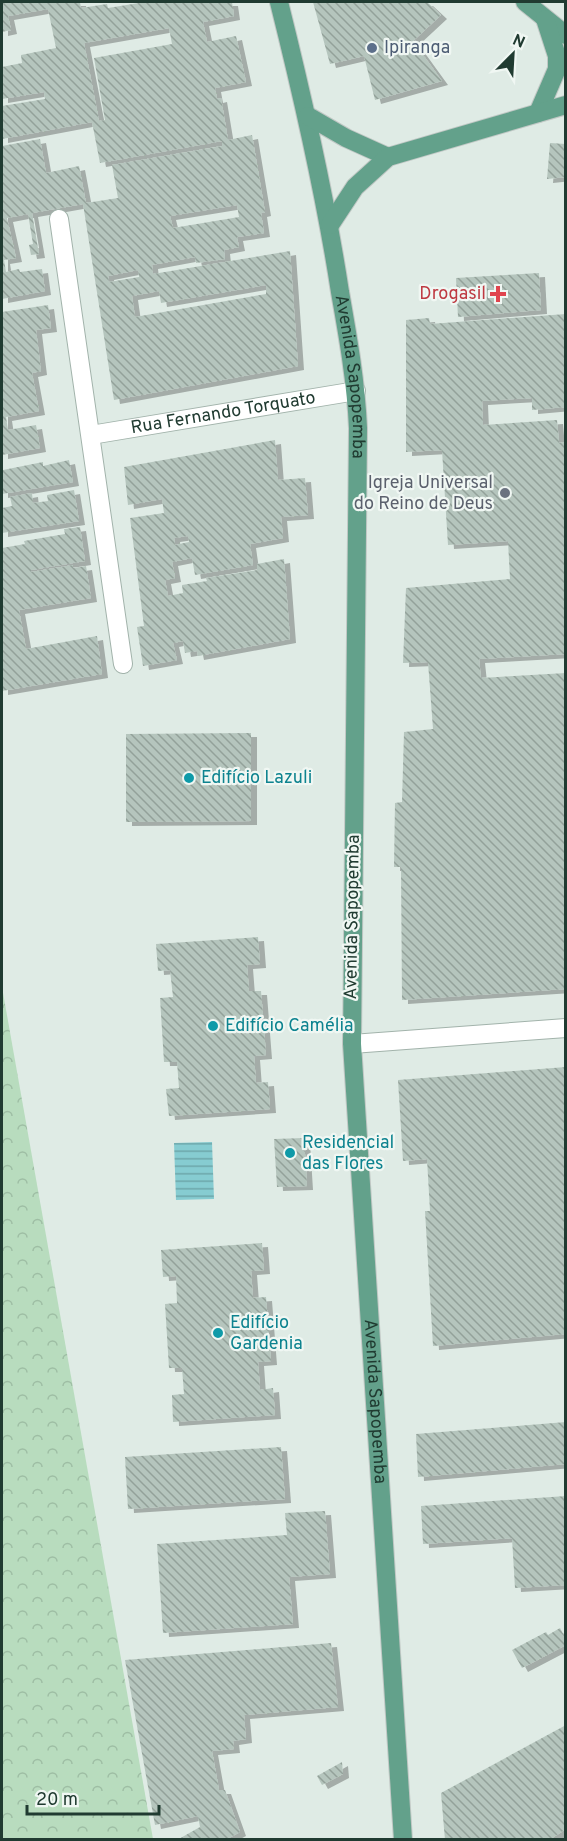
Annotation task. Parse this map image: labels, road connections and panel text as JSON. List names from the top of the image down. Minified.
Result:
{"streets":{"main road":["Avenida Sapopemba"],"street":["Rua Fernando Torquato"]},"crossings":[["Avenida Sapopemba","Rua Fernando Torquato"]],"places":{"other":["Ipiranga","Igreja Universal do Reino de Deus","Edifício Lazuli","Edifício Camélia","Residencial das Flores","Edifício Gardenia"],"health":["Drogasil"]},"scale_bar":"20 m","north":"top right"}
